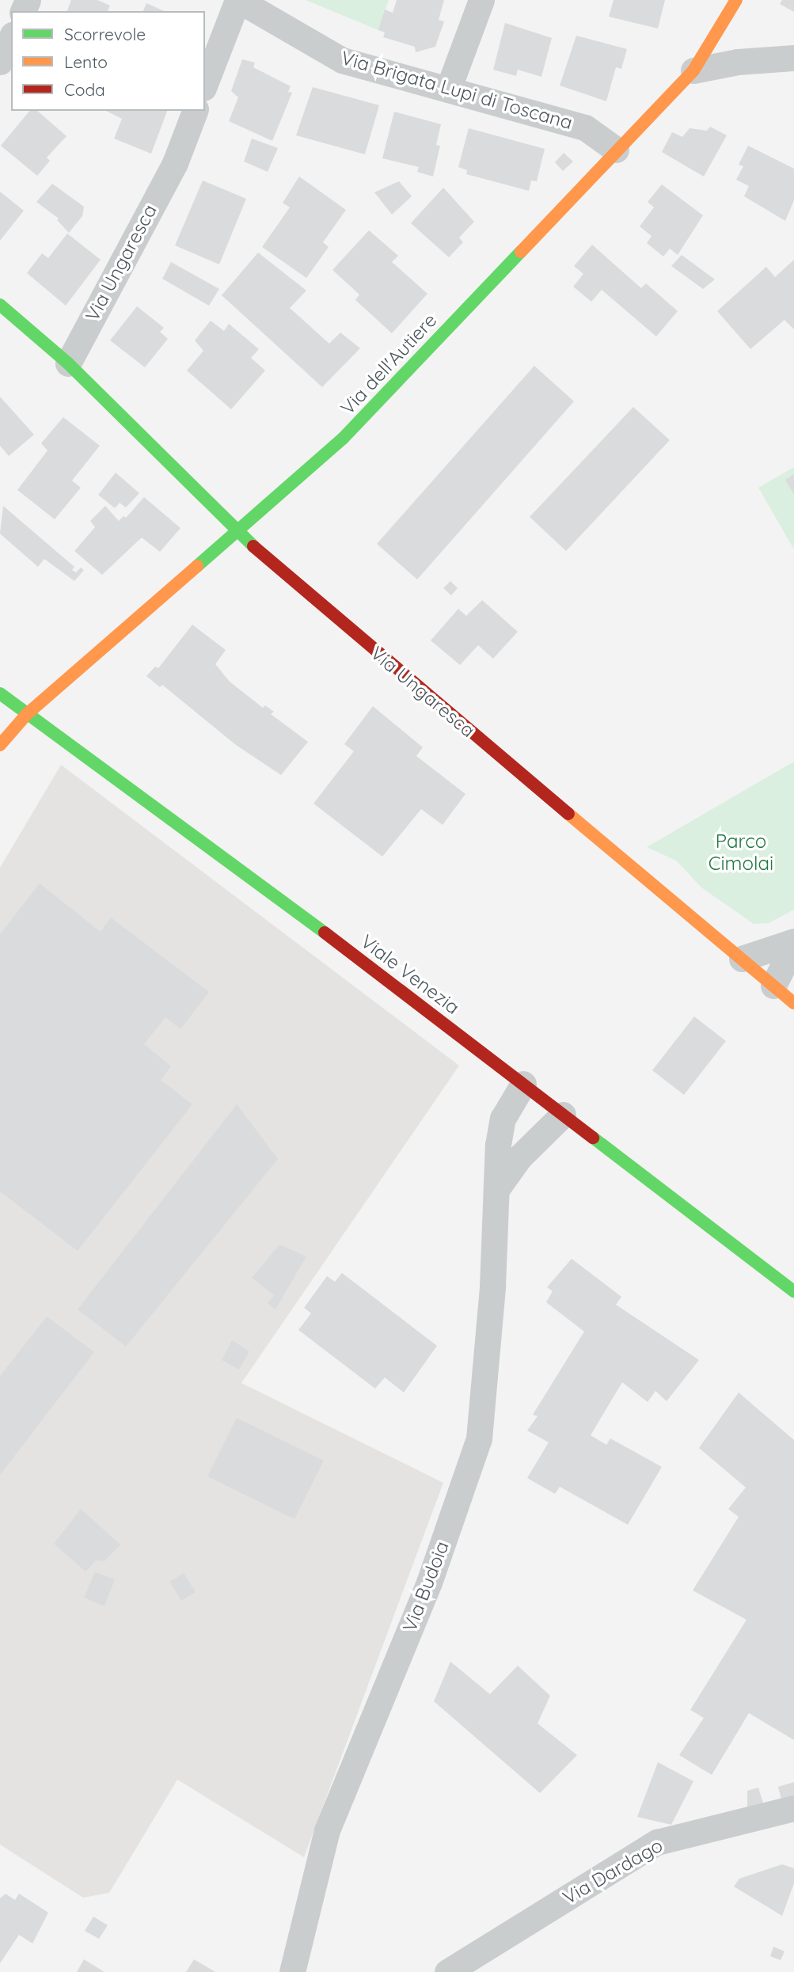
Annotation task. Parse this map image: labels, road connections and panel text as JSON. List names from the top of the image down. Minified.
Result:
{"streets":{"street":["Via Brigata Lupi di Toscana","Via Ungaresca","Via dell'Autiere","Viale Venezia","Via Budoia","Via Dardago"]},"crossings":[["Via Brigata Lupi di Toscana","Via dell'Autiere"],["Via Ungaresca","Via dell'Autiere"],["Via dell'Autiere","Viale Venezia"],["Viale Venezia","Via Budoia"]],"parks":["Parco Cimolai"],"legend":["Scorrevole","Lento","Coda"]}
